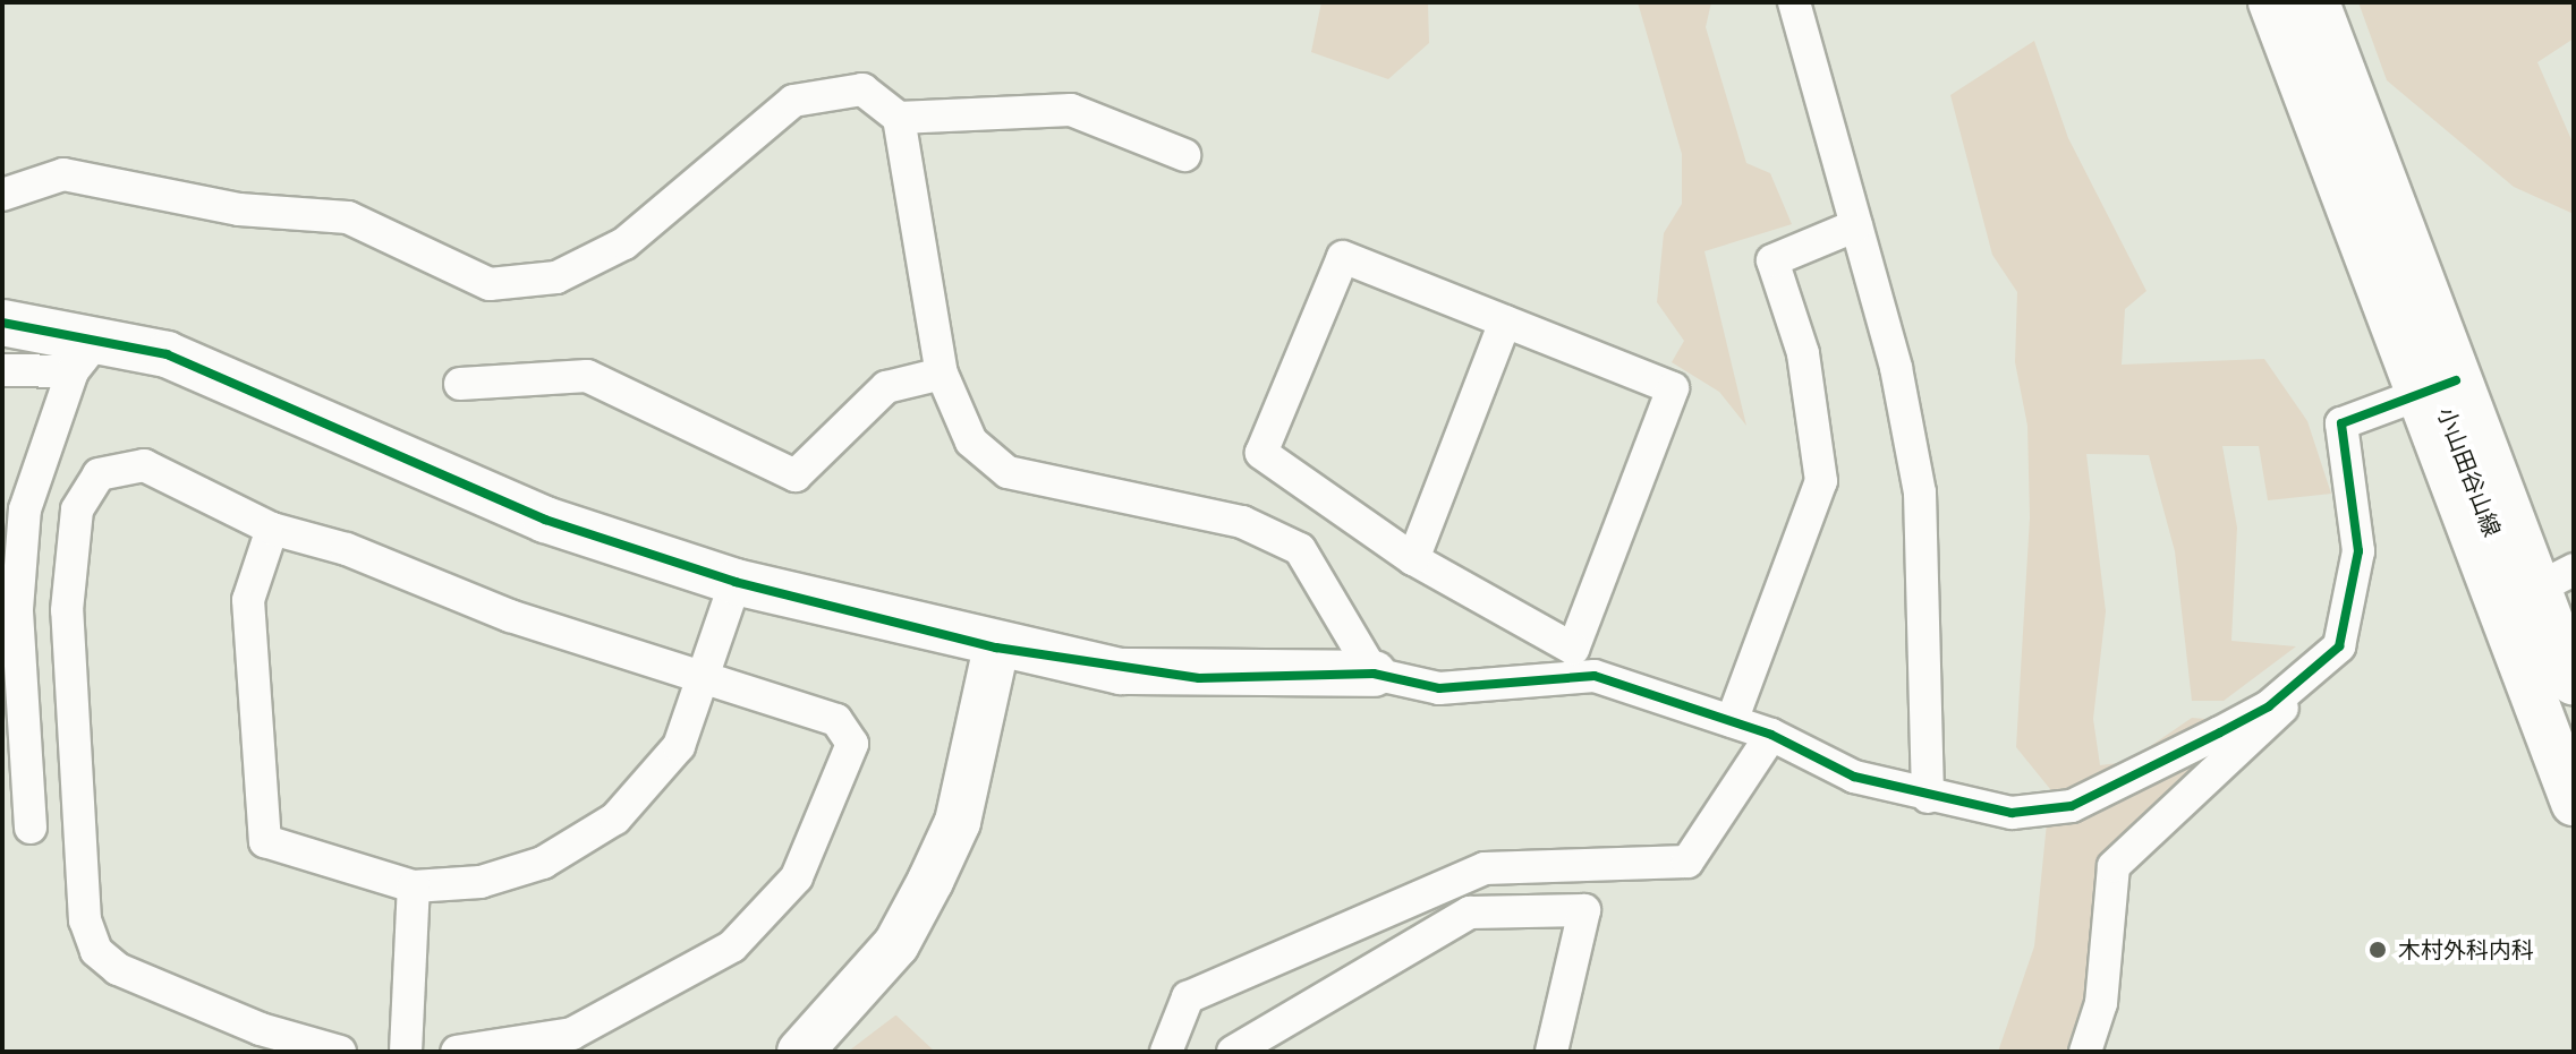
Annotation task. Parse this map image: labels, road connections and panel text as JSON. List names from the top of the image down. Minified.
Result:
{"streets":{"street":["小山田谷山線"]},"places":["木村外科内科"]}
